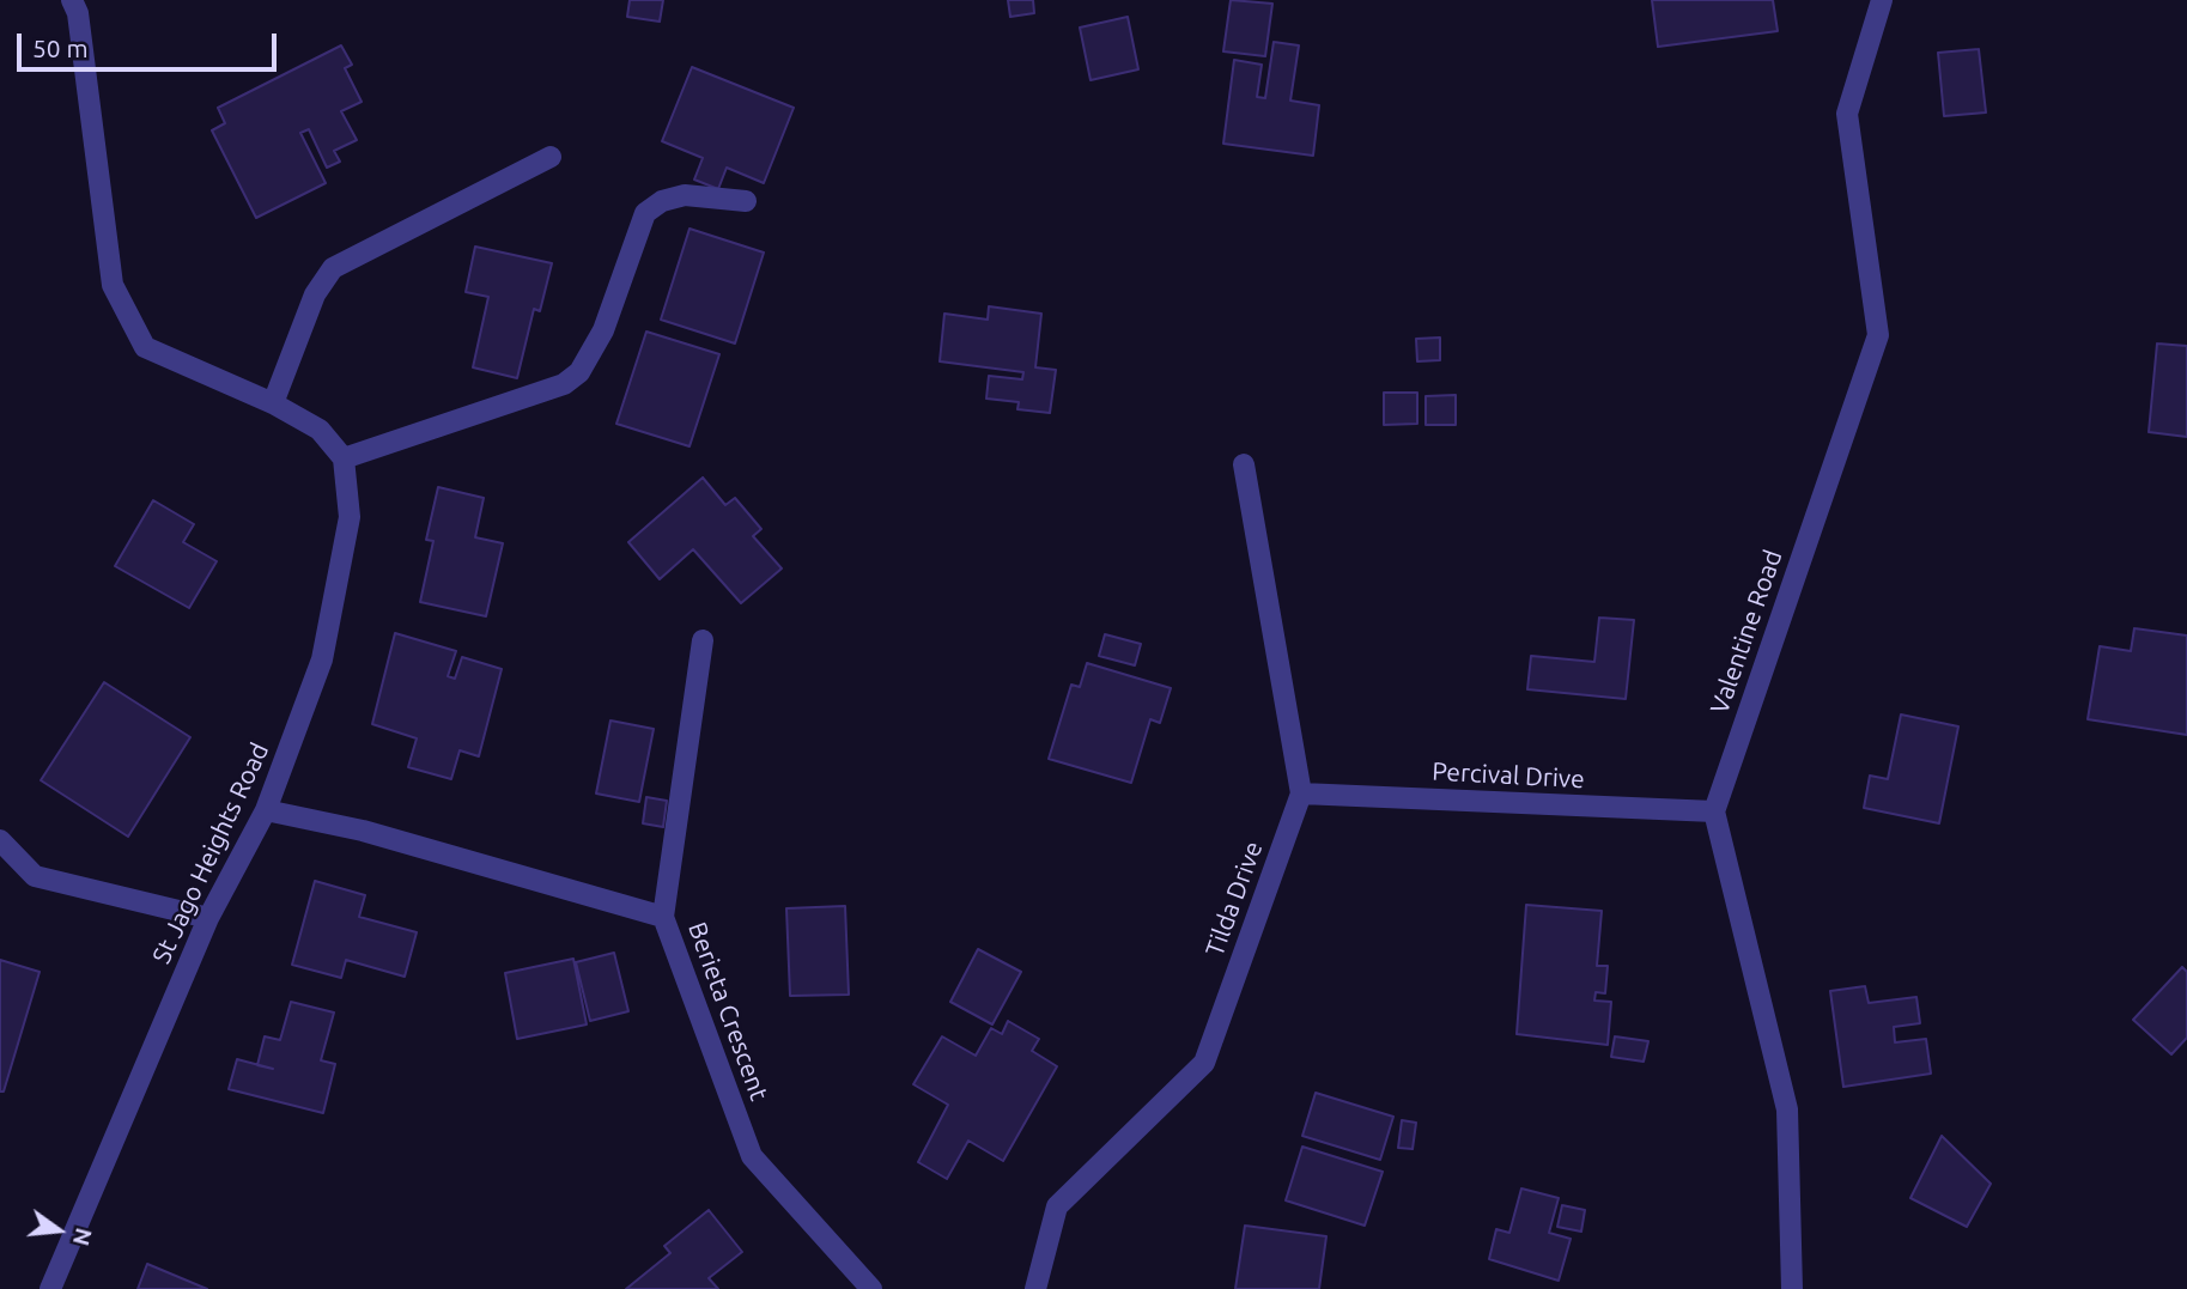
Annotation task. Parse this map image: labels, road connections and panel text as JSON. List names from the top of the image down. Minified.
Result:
{"streets":{"street":["Valentine Road","Percival Drive","St Jago Heights Road","Tilda Drive","Berieta Crescent"]},"crossings":[["Valentine Road","Percival Drive"],["Percival Drive","Tilda Drive"],["St Jago Heights Road","Berieta Crescent"]],"scale_bar":"50 m","north":"right"}
